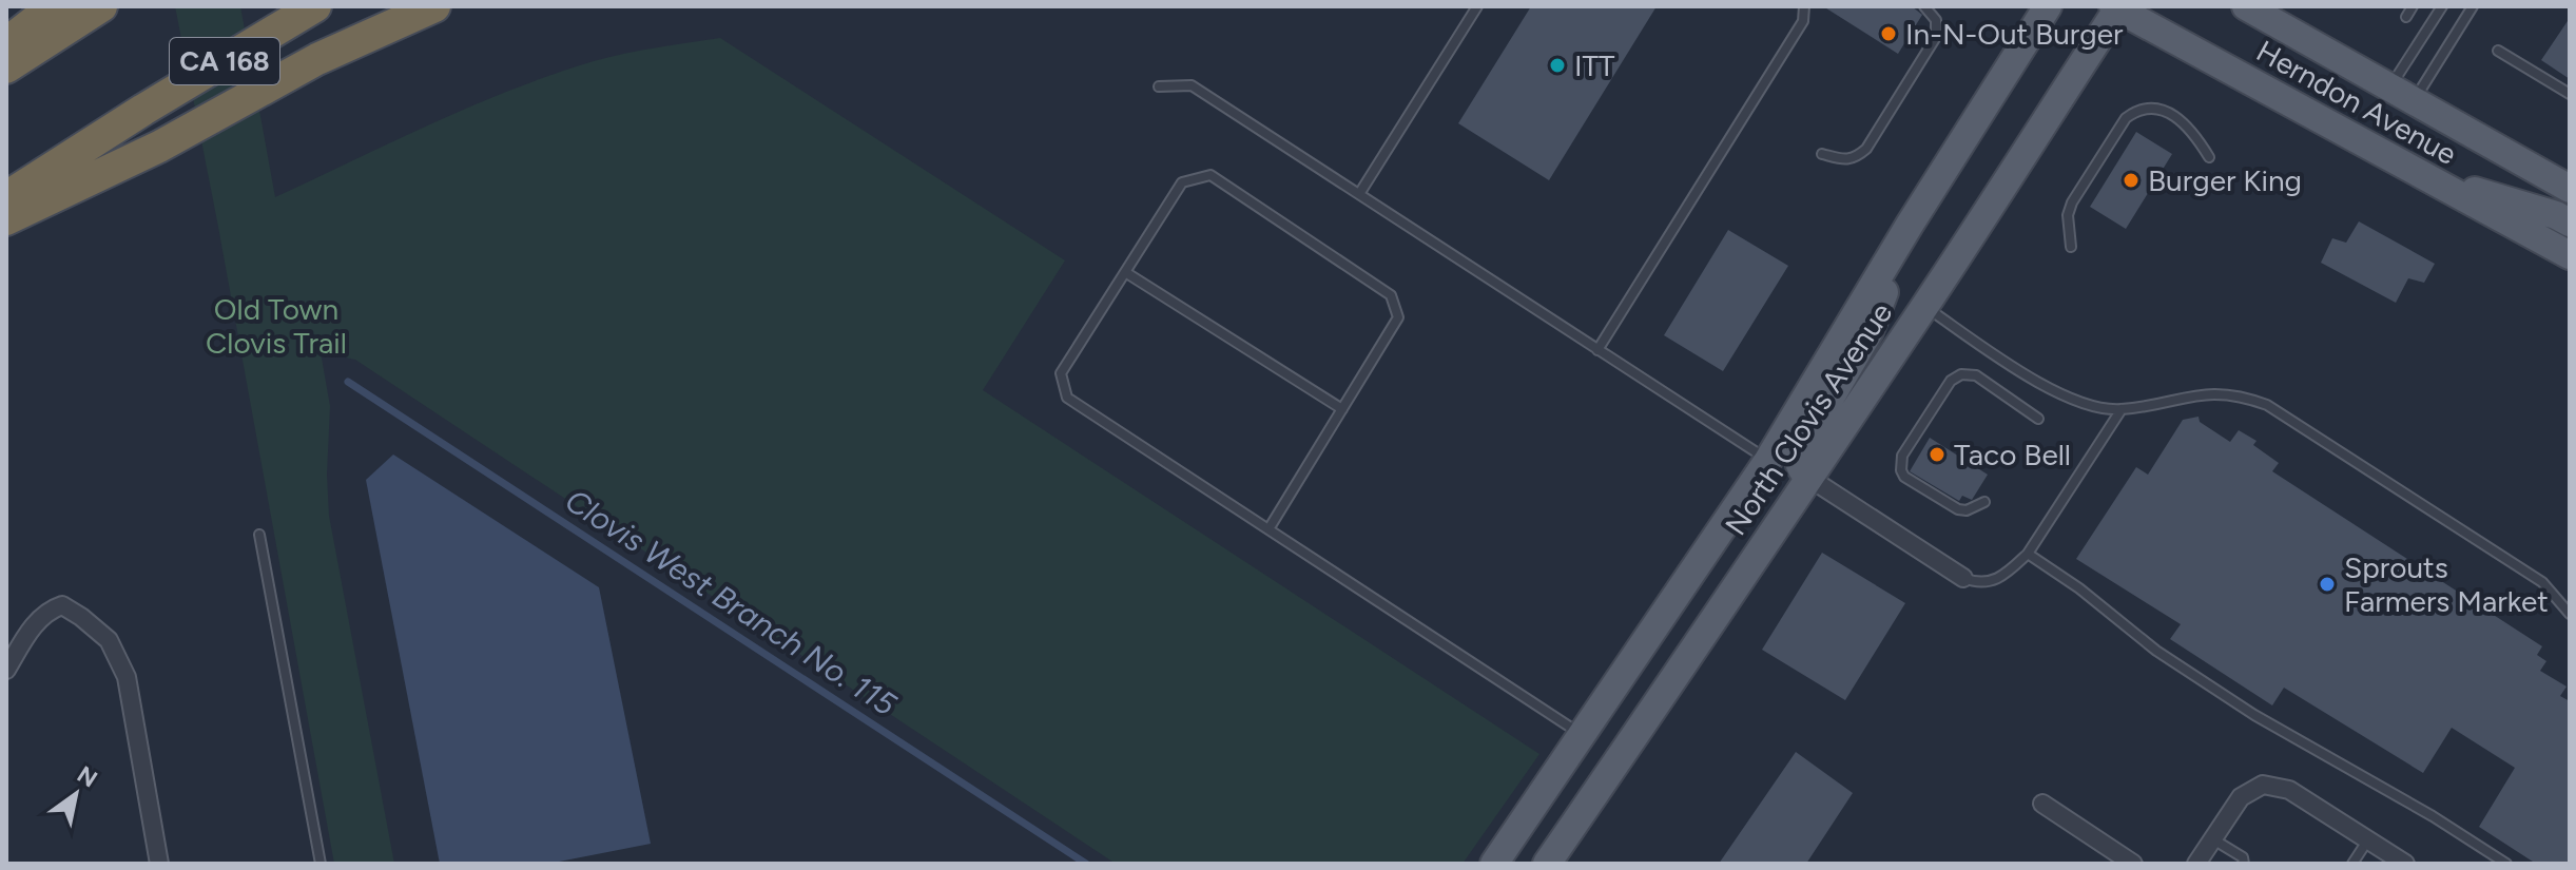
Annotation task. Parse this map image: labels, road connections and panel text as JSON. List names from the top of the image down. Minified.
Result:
{"streets":{"highway":["CA 168"],"main road":["Herndon Avenue","North Clovis Avenue"]},"crossings":[["Herndon Avenue","North Clovis Avenue"]],"water":["Clovis West Branch No. 115"],"parks":["Old Town Clovis Trail"],"places":["In-N-Out Burger","ITT","Burger King","Taco Bell","Sprouts Farmers Market"],"north":"top right"}
